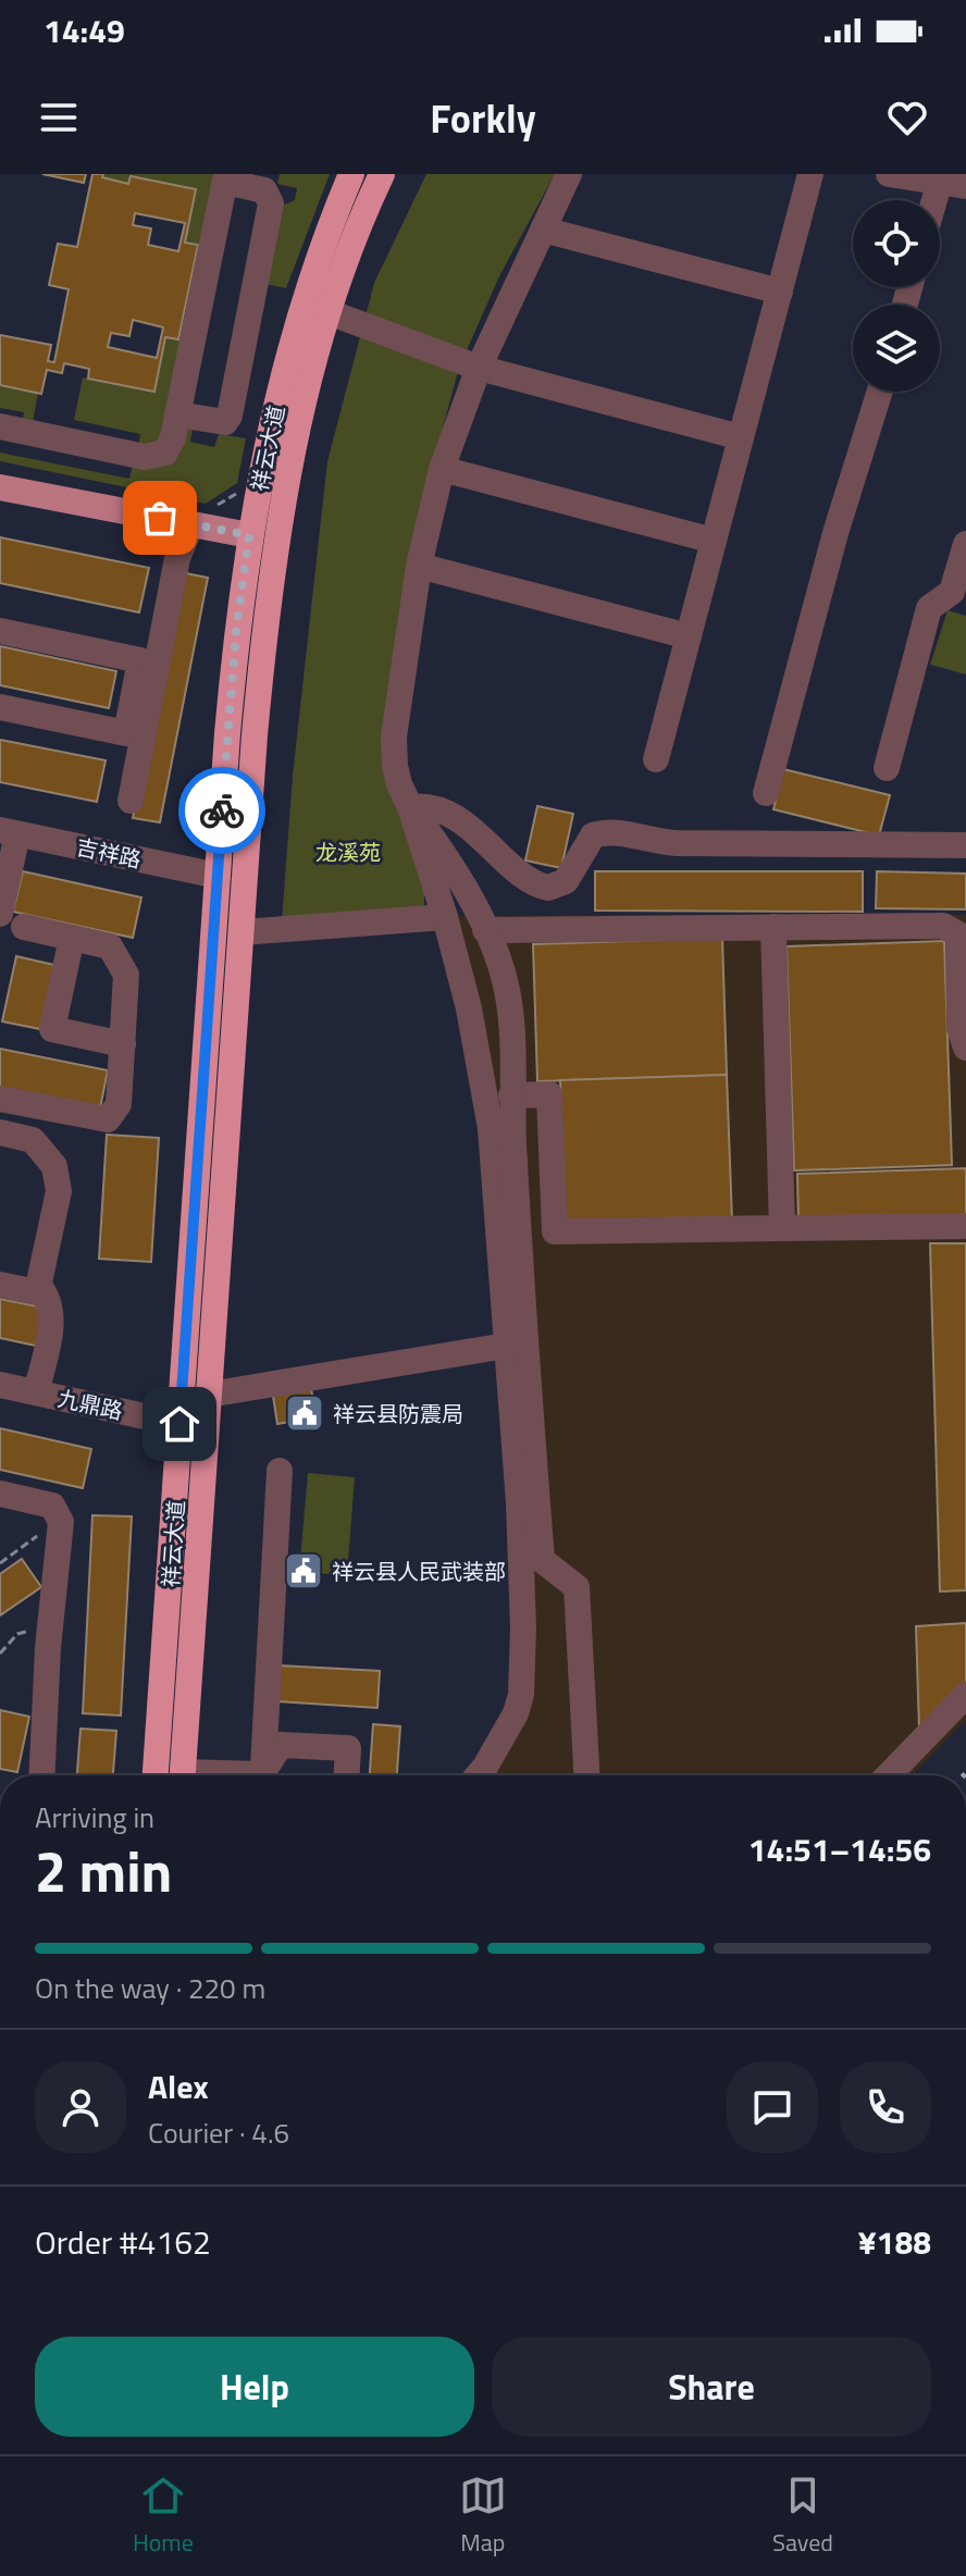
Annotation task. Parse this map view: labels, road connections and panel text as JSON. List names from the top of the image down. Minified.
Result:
{"streets":{"highway":["祥云大道"],"street":["吉祥路","九鼎路"]},"crossings":[["祥云大道","吉祥路"],["祥云大道","九鼎路"]],"parks":["龙溪苑"],"places":{"public building":["祥云县防震局","祥云县人民武装部"]},"page":{"status":"14:49","header":"Forkly","heading":["2 min","Arriving in","14:51–14:56"],"panel":["Alex","Courier · 4.6","Order #4162","¥188"],"bar":"On the way · 220 m","buttons":["Help","Share"],"tabs":["Home","Map","Saved"]}}
